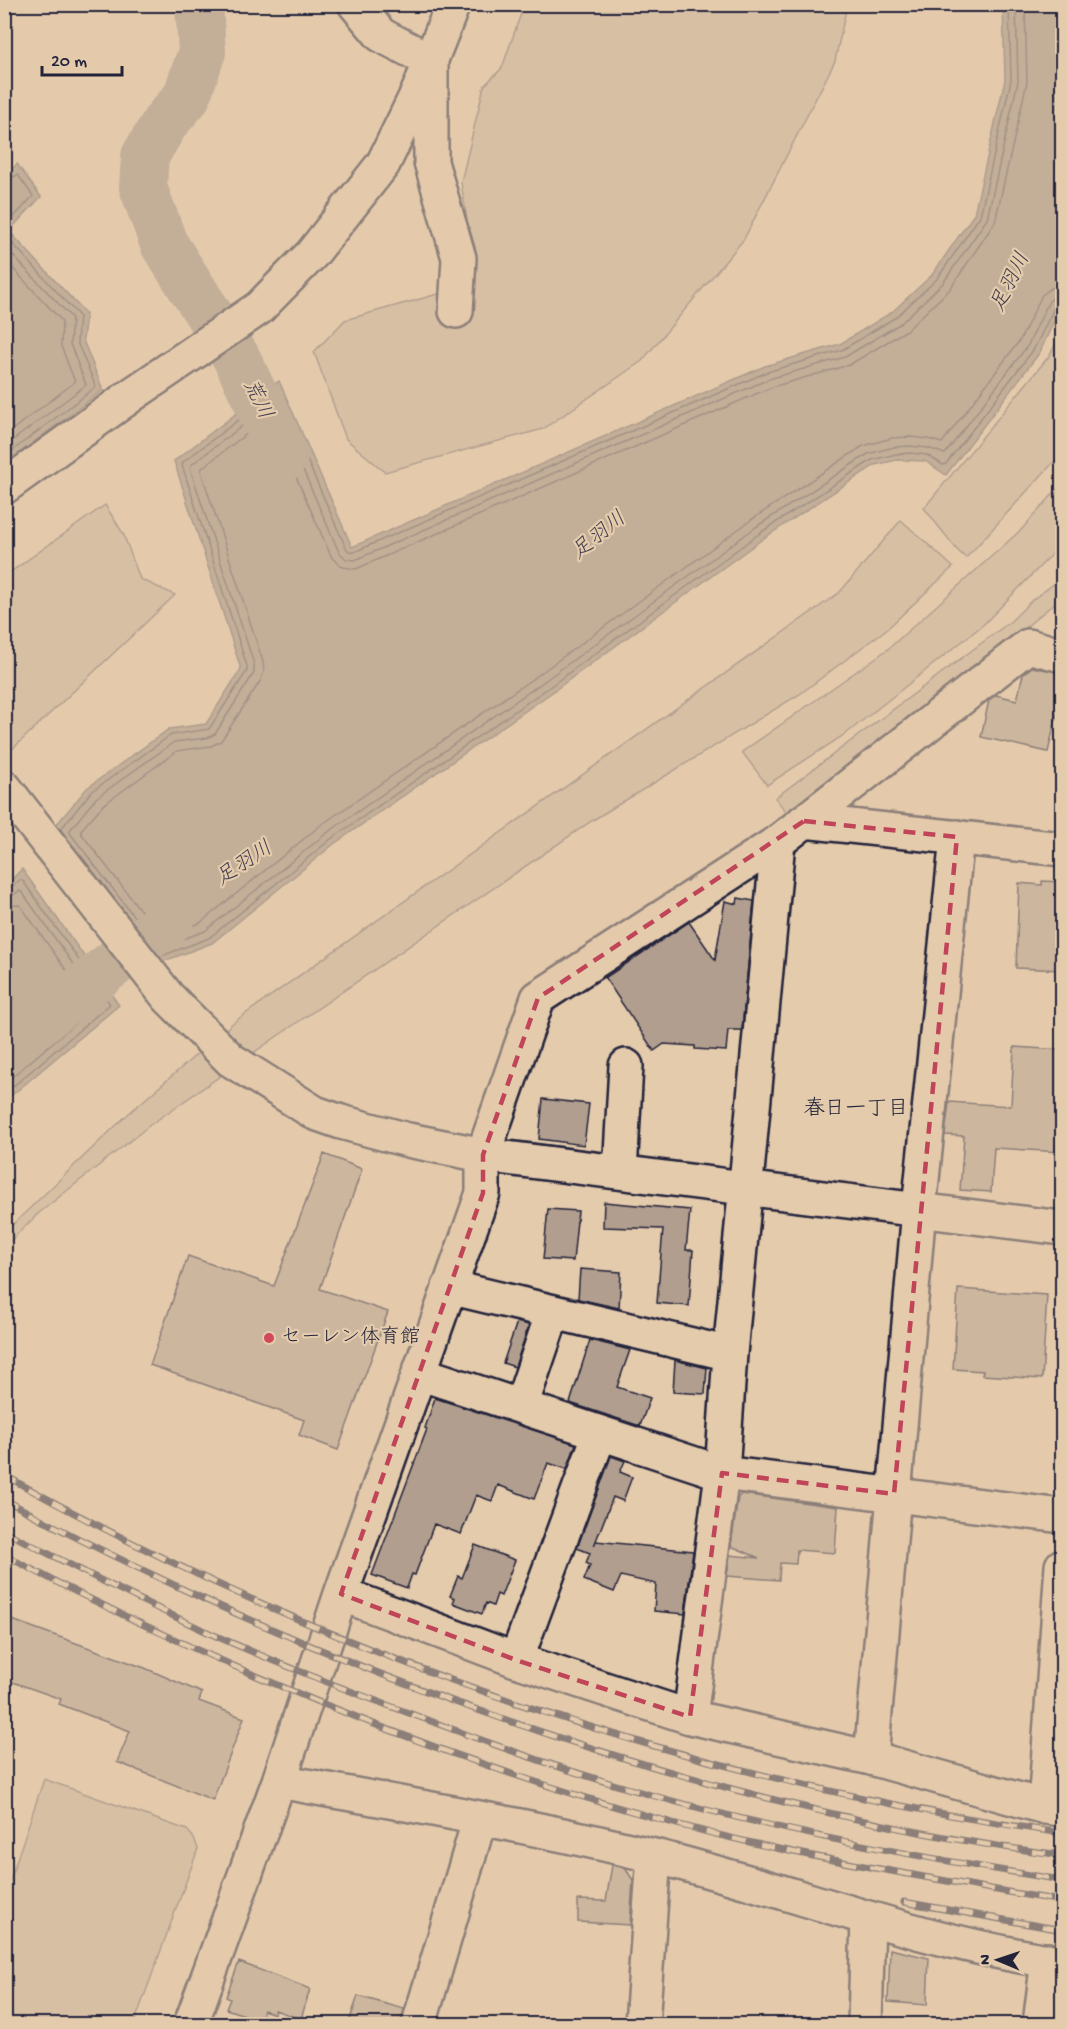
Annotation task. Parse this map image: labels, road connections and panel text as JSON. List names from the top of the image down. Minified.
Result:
{"districts":["春日一丁目"],"water":["足羽川","荒川"],"places":["セーレン体育館"],"scale_bar":"20 m","north":"left"}
